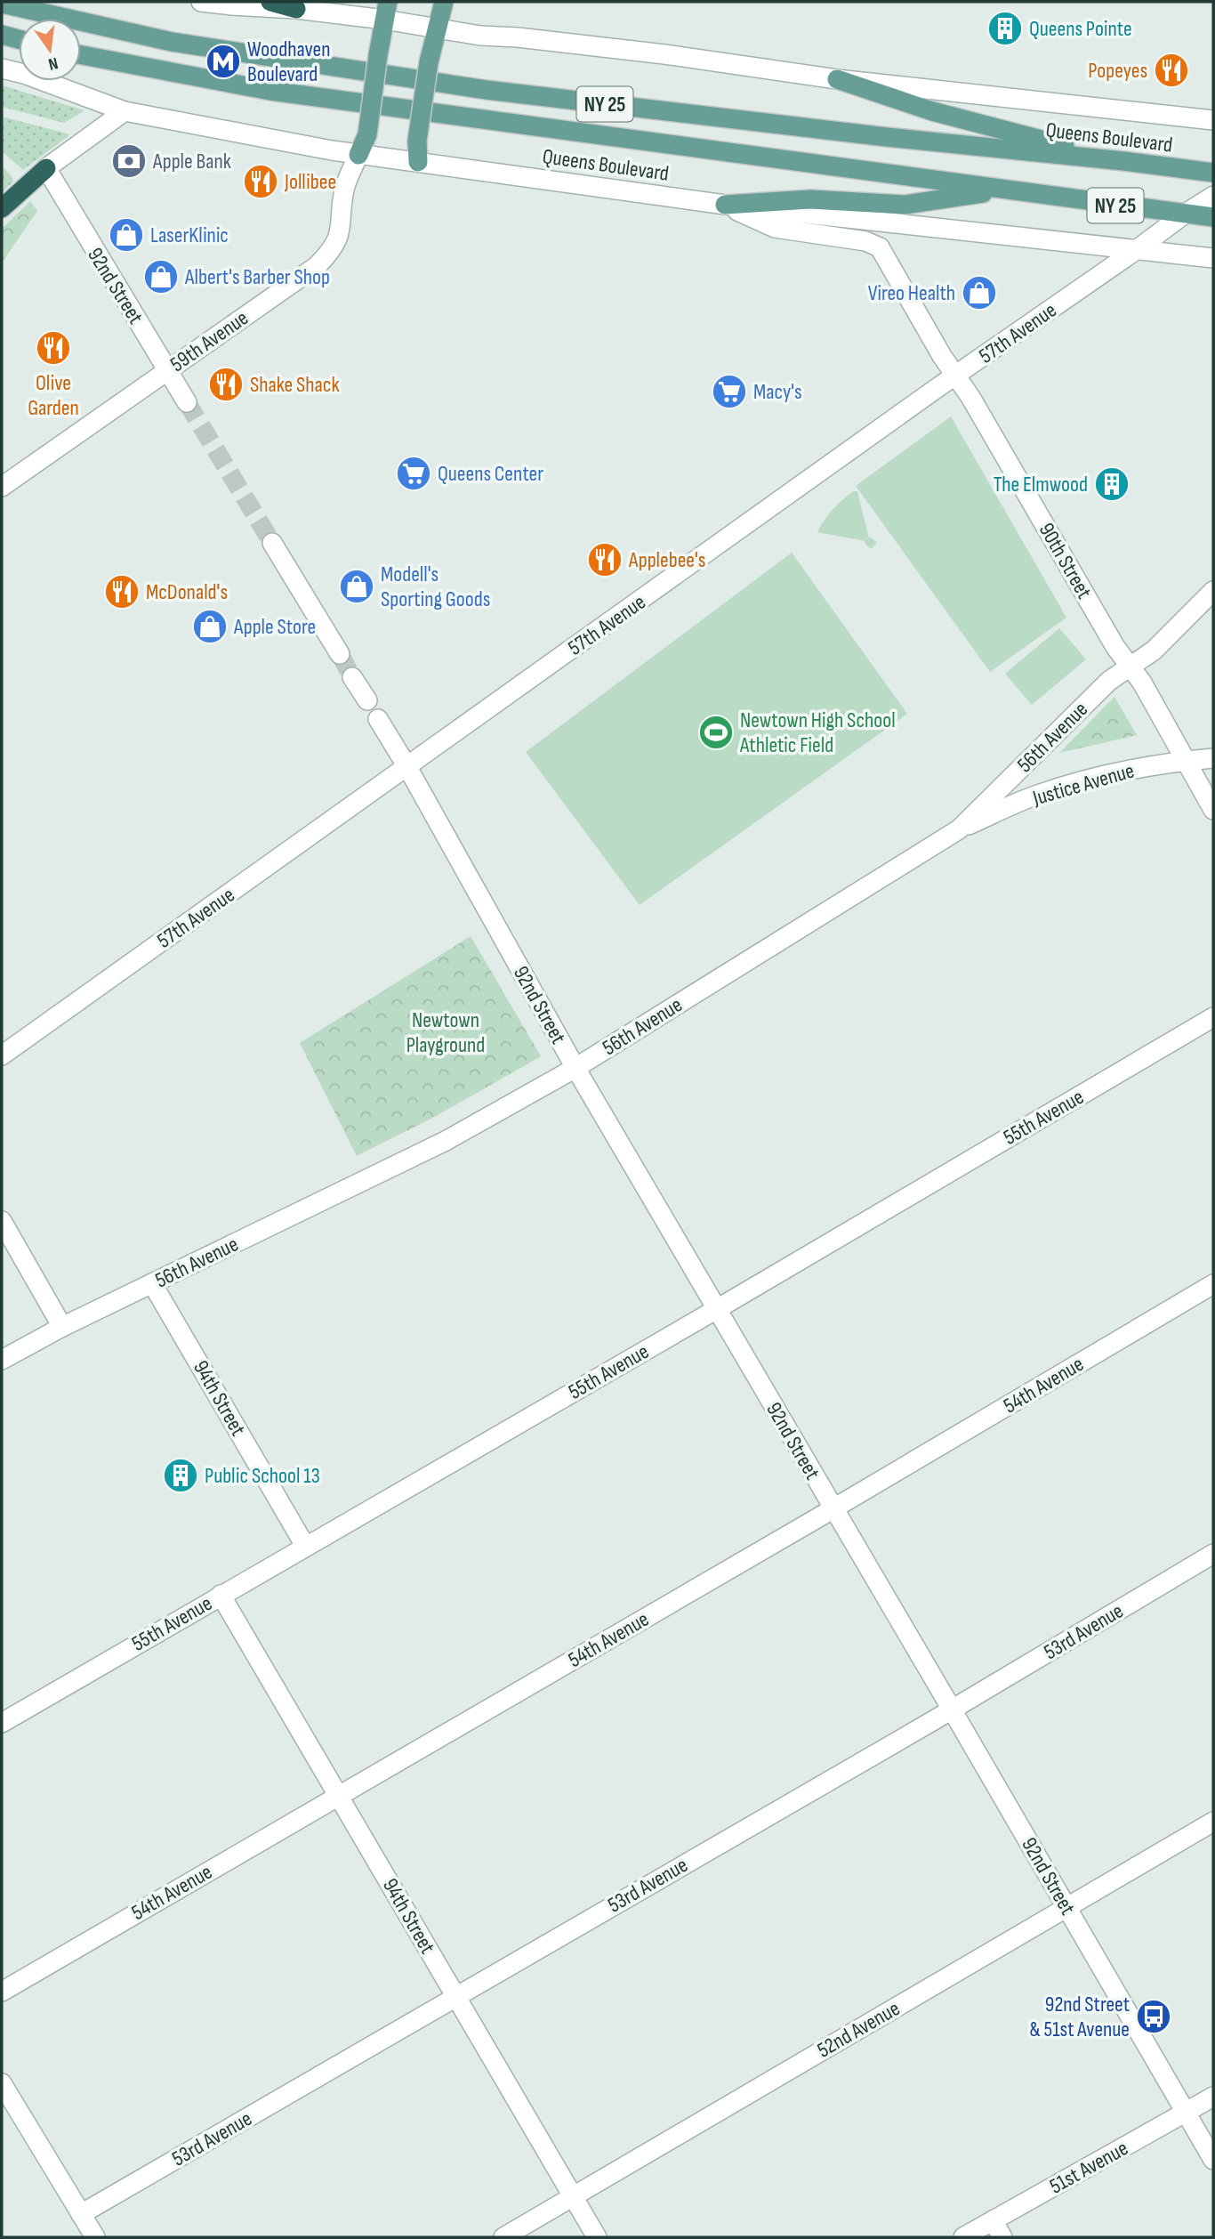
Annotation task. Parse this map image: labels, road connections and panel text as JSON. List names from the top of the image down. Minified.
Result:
{"streets":{"main road":["NY 25","Queens Boulevard"],"street":["92nd Street","57th Avenue","59th Avenue","90th Street","56th Avenue","Justice Avenue","55th Avenue","54th Avenue","94th Street","53rd Avenue","52nd Avenue","51st Avenue"]},"crossings":[["Queens Boulevard","57th Avenue"],["Queens Boulevard","59th Avenue"],["Queens Boulevard","90th Street"],["92nd Street","57th Avenue"],["92nd Street","59th Avenue"],["92nd Street","56th Avenue"],["92nd Street","55th Avenue"],["92nd Street","54th Avenue"],["92nd Street","53rd Avenue"],["92nd Street","52nd Avenue"],["92nd Street","51st Avenue"],["57th Avenue","90th Street"],["90th Street","56th Avenue"],["90th Street","Justice Avenue"],["56th Avenue","Justice Avenue"],["56th Avenue","94th Street"],["55th Avenue","94th Street"],["54th Avenue","94th Street"],["94th Street","53rd Avenue"],["94th Street","52nd Avenue"]],"parks":["Newtown Playground"],"places":{"building":["Queens Pointe","The Elmwood","Public School 13"],"metro station":["Woodhaven Boulevard"],"restaurant":["Popeyes","Jollibee","Olive Garden","Shake Shack","Applebee's","McDonald's"],"bank":["Apple Bank"],"shop":["LaserKlinic","Albert's Barber Shop","Vireo Health","Modell's Sporting Goods","Apple Store"],"supermarket":["Macy's","Queens Center"],"sports":["Newtown High School Athletic Field"],"bus stop":["92nd Street & 51st Avenue"]},"north":"bottom"}
